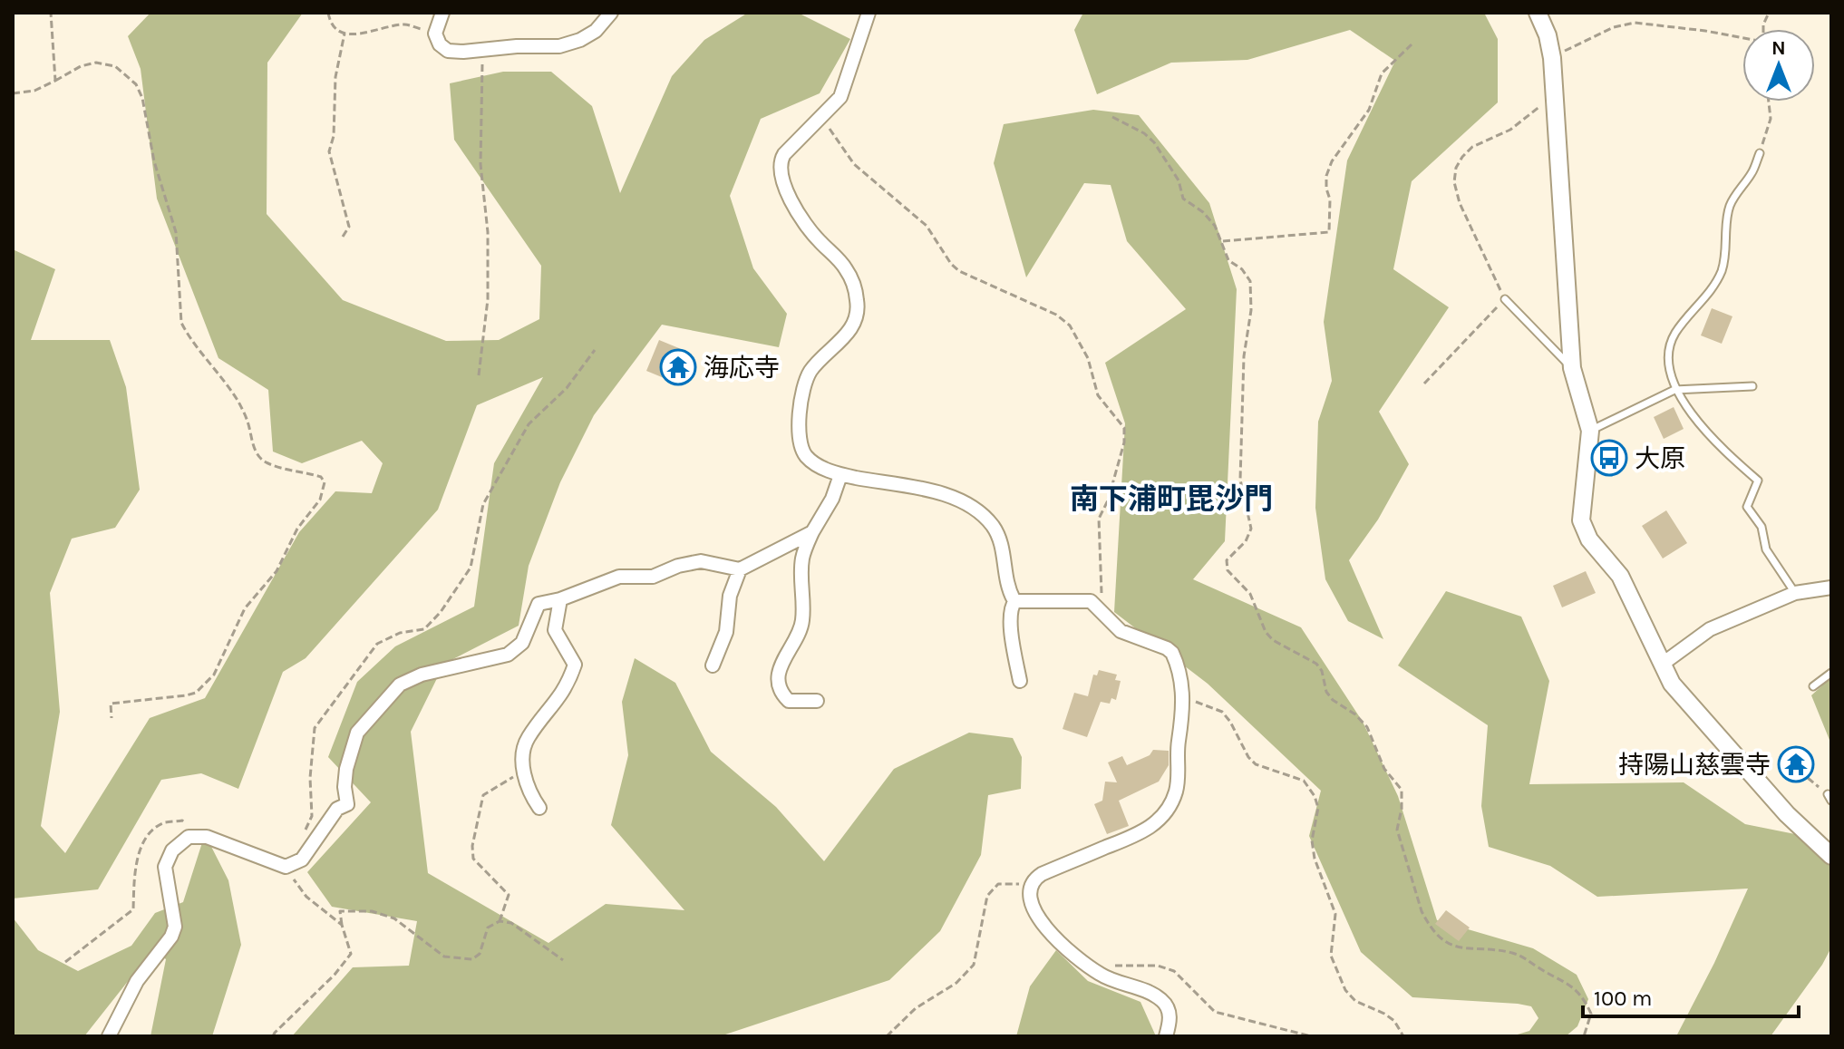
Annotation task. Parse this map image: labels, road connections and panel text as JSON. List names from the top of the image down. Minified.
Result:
{"districts":["南下浦町毘沙門"],"places":{"temple":["海応寺","持陽山慈雲寺"],"bus stop":["大原"]},"scale_bar":"100 m","north":"top"}
